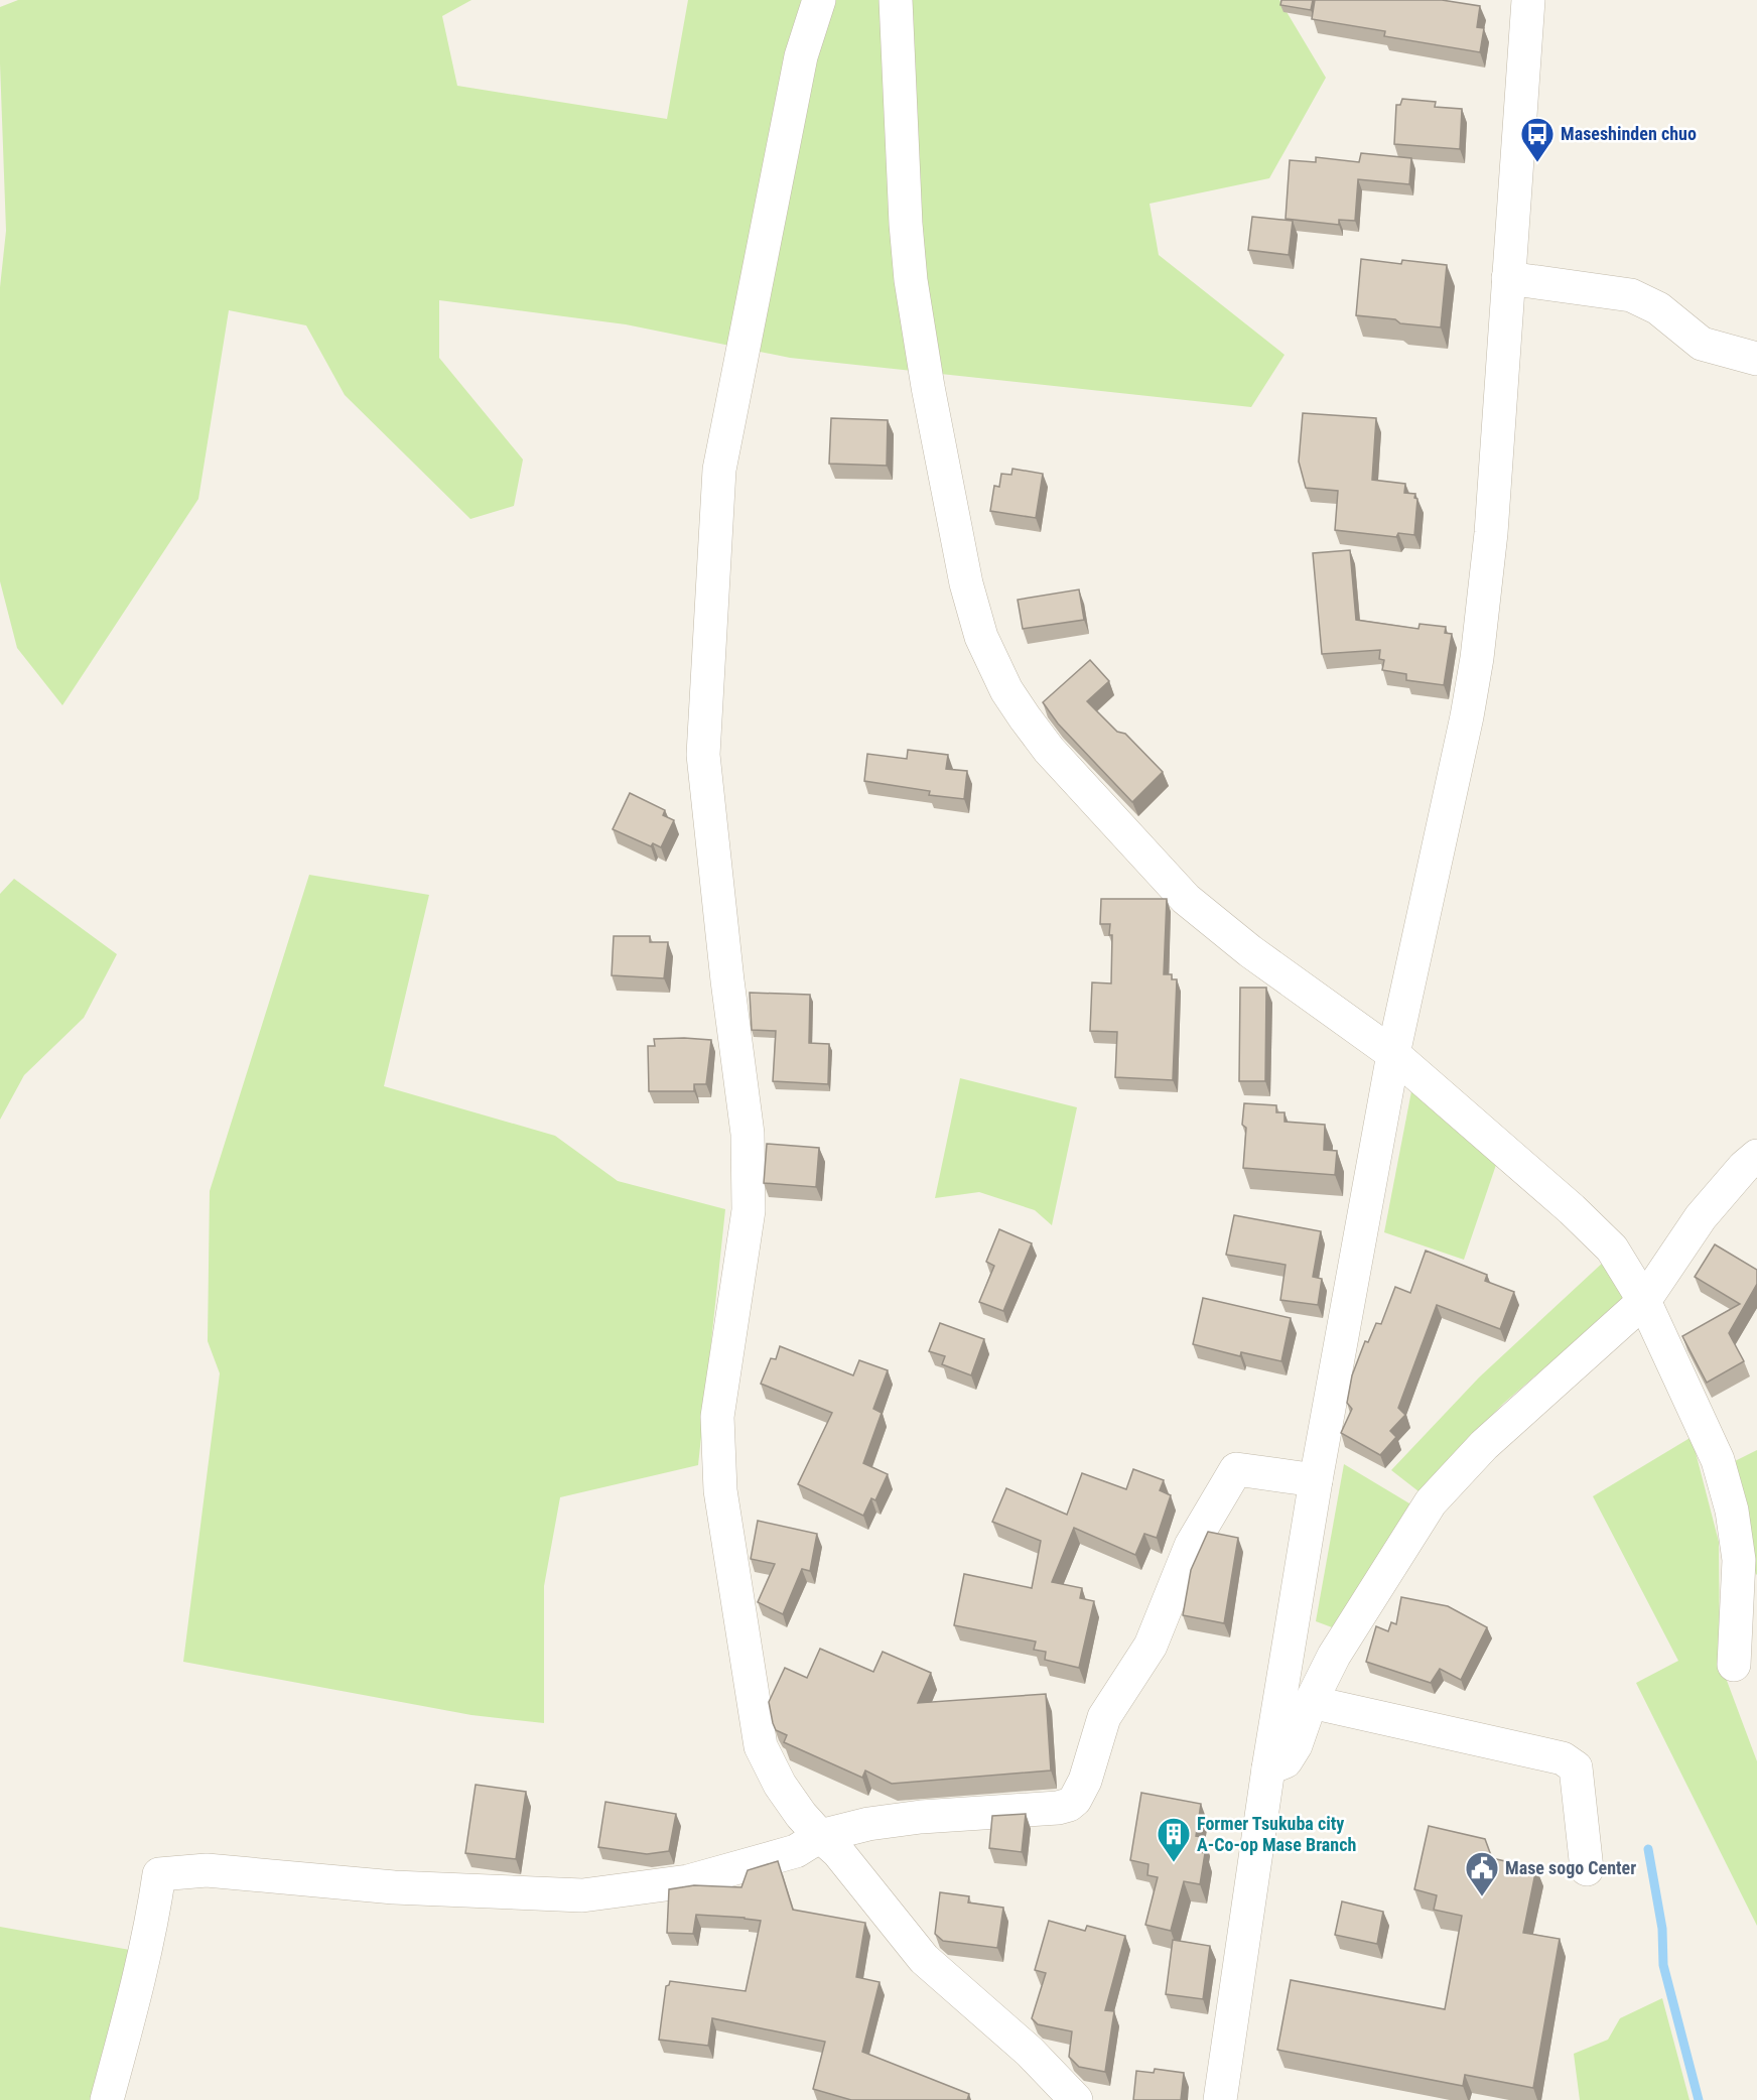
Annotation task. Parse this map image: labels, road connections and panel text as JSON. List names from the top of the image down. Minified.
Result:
{"places":{"bus stop":["Maseshinden chuo"],"building":["Former Tsukuba city A-Co-op Mase Branch"],"public building":["Mase sogo Center"]}}
